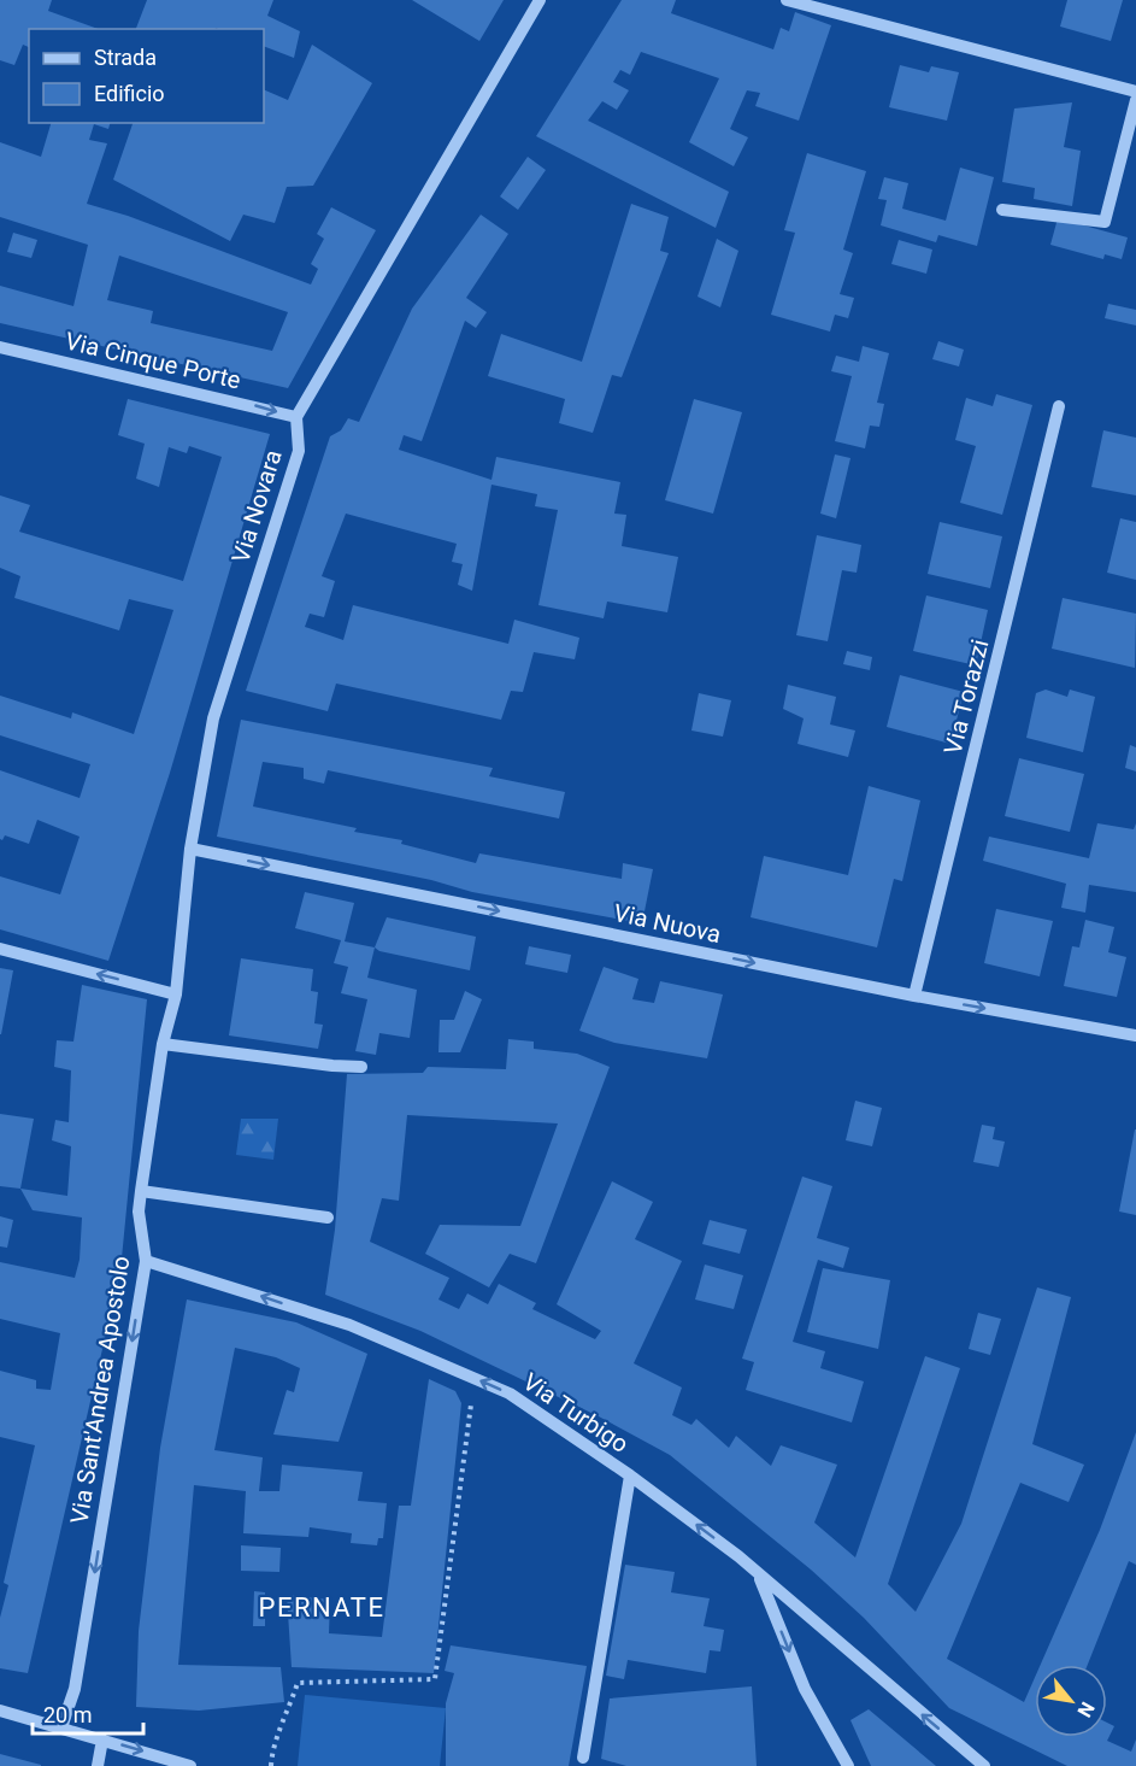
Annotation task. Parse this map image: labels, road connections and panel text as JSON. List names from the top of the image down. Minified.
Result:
{"streets":{"street":["Via Cinque Porte","Via Novara","Via Torazzi","Via Nuova","Via Sant'Andrea Apostolo","Via Turbigo"]},"crossings":[["Via Cinque Porte","Via Novara"],["Via Novara","Via Nuova"],["Via Novara","Via Sant'Andrea Apostolo"],["Via Torazzi","Via Nuova"],["Via Sant'Andrea Apostolo","Via Turbigo"]],"one_way":["Via Cinque Porte","Via Nuova","Via Sant'Andrea Apostolo"],"districts":["PERNATE"],"legend":["Strada","Edificio"],"scale_bar":"20 m","north":"bottom right"}
